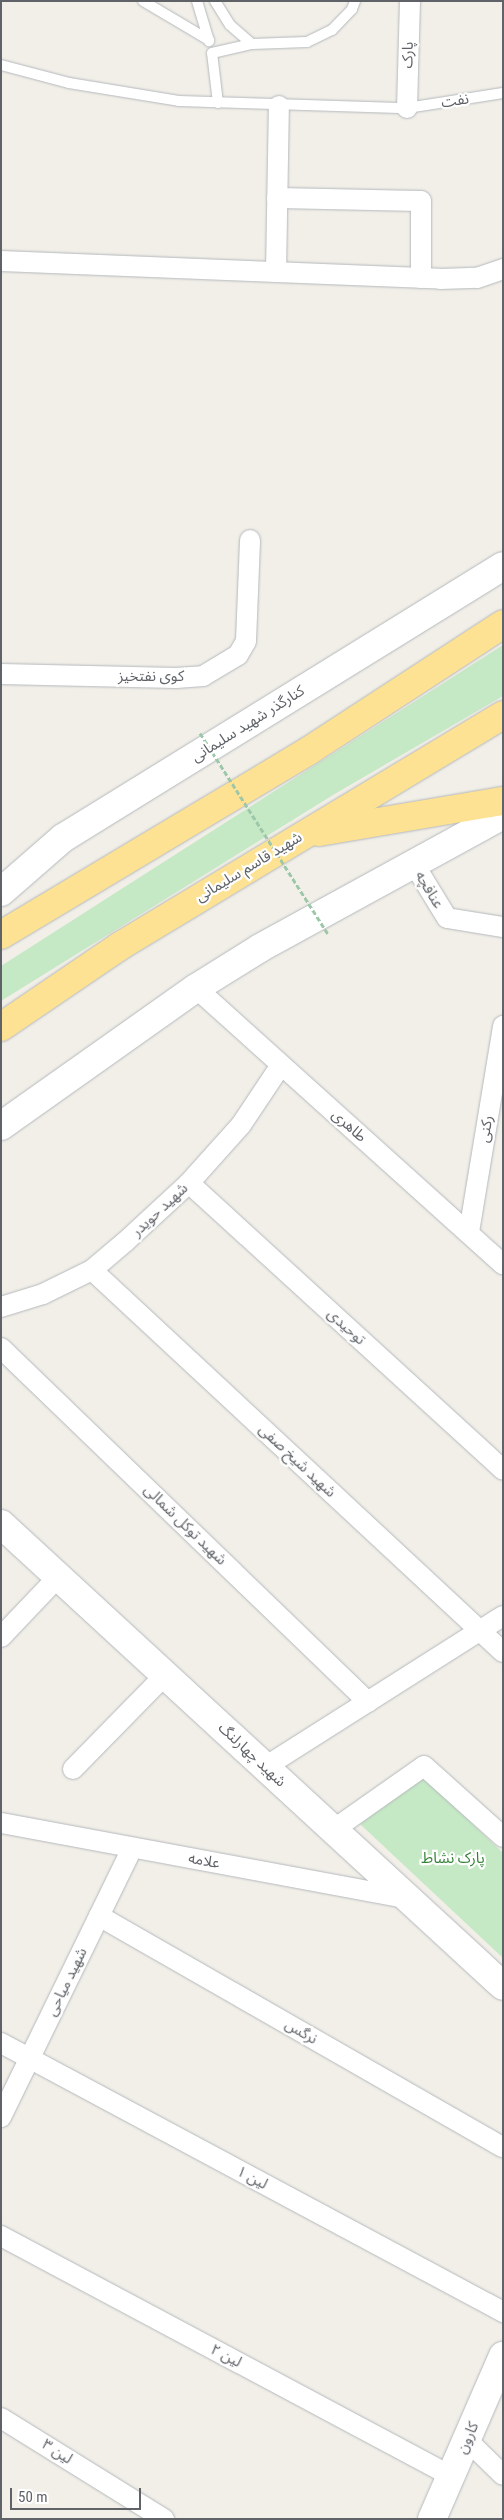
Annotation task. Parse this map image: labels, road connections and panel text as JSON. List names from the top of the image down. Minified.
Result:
{"streets":{"highway":["شهید قاسم سلیمانی"],"street":["پارک","کوی نفتخیز","کنارگذر شهید سلیمانی","عنافچه","طاهری","رکنی","شهید حویدر","توحیدی","شهید شیخ صفی","شهید توکل شمالی","شهید چهارلنگ","علامه","شهید میاحی","نرگس","لین ۱","لین ۲","کارون","لین ۳"],"lane":["نفت"]},"crossings":[["پارک","نفت"],["طاهری","رکنی"],["طاهری","شهید حویدر"],["شهید حویدر","توحیدی"],["شهید حویدر","شهید شیخ صفی"],["شهید چهارلنگ","علامه"],["علامه","شهید میاحی"],["شهید میاحی","نرگس"],["شهید میاحی","لین ۱"],["لین ۲","کارون"]],"parks":["پارک نشاط"],"scale_bar":"50 m"}
